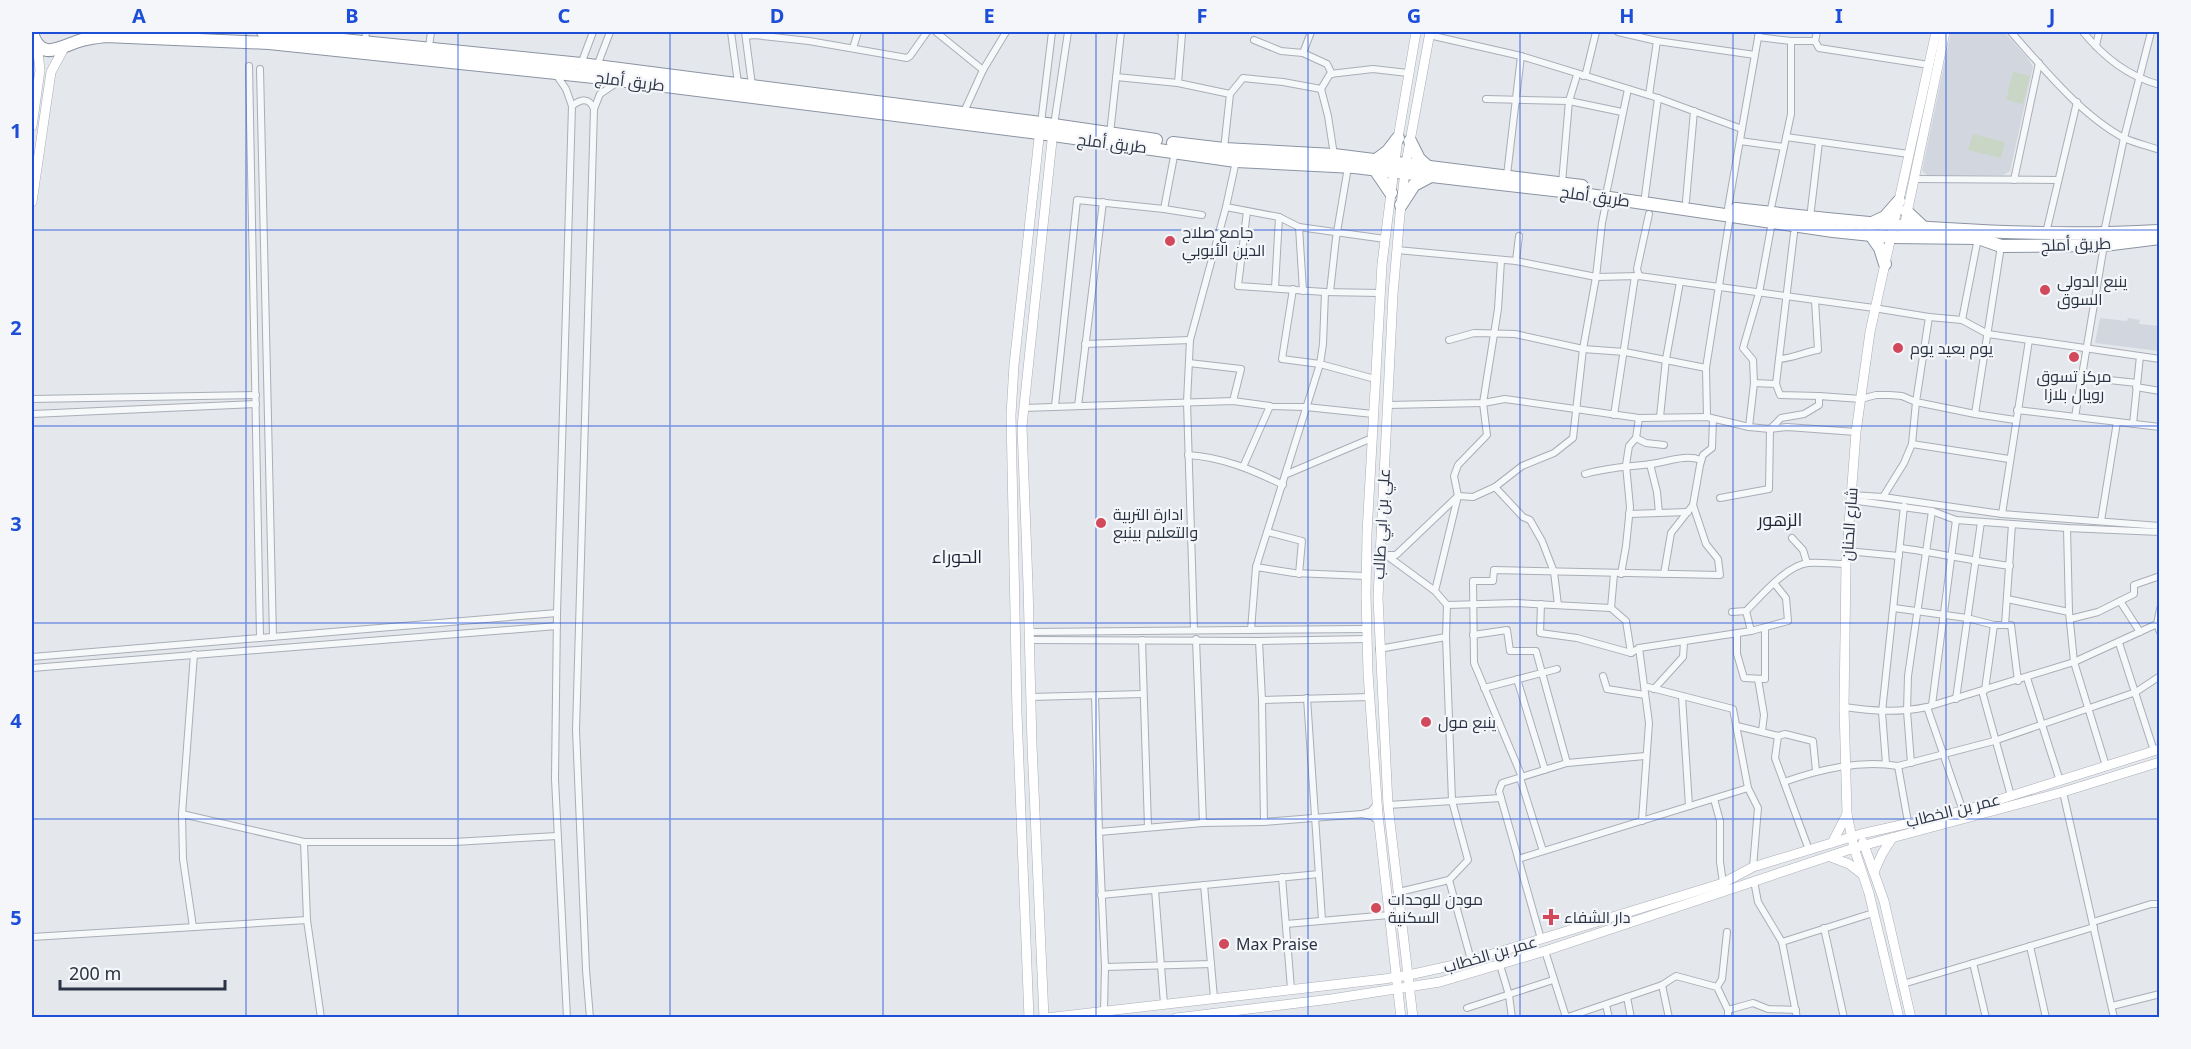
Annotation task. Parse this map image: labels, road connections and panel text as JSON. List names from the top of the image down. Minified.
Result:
{"streets":{"highway":["طريق أملج"],"street":["علي بن ابي طالب","شارع الحنان","عمر بن الخطاب"]},"crossings":[["طريق أملج","علي بن ابي طالب"],["طريق أملج","شارع الحنان"],["علي بن ابي طالب","عمر بن الخطاب"],["شارع الحنان","عمر بن الخطاب"]],"districts":["الزهور","الحوراء"],"places":{"other":["جامع صلاح الدين الأيوبي","ينبع الدولى السوق","يوم بعيد يوم","مركز تسوق رويال بلازا","ادارة التربية والتعليم بينبع","ينبع مول","مودن للوحدات السكنية","Max Praise"],"health":["دار الشفاء"]},"scale_bar":"200 m","grid":{"columns":["A","B","C","D","E","F","G","H","I","J"],"rows":["1","2","3","4","5"]}}
